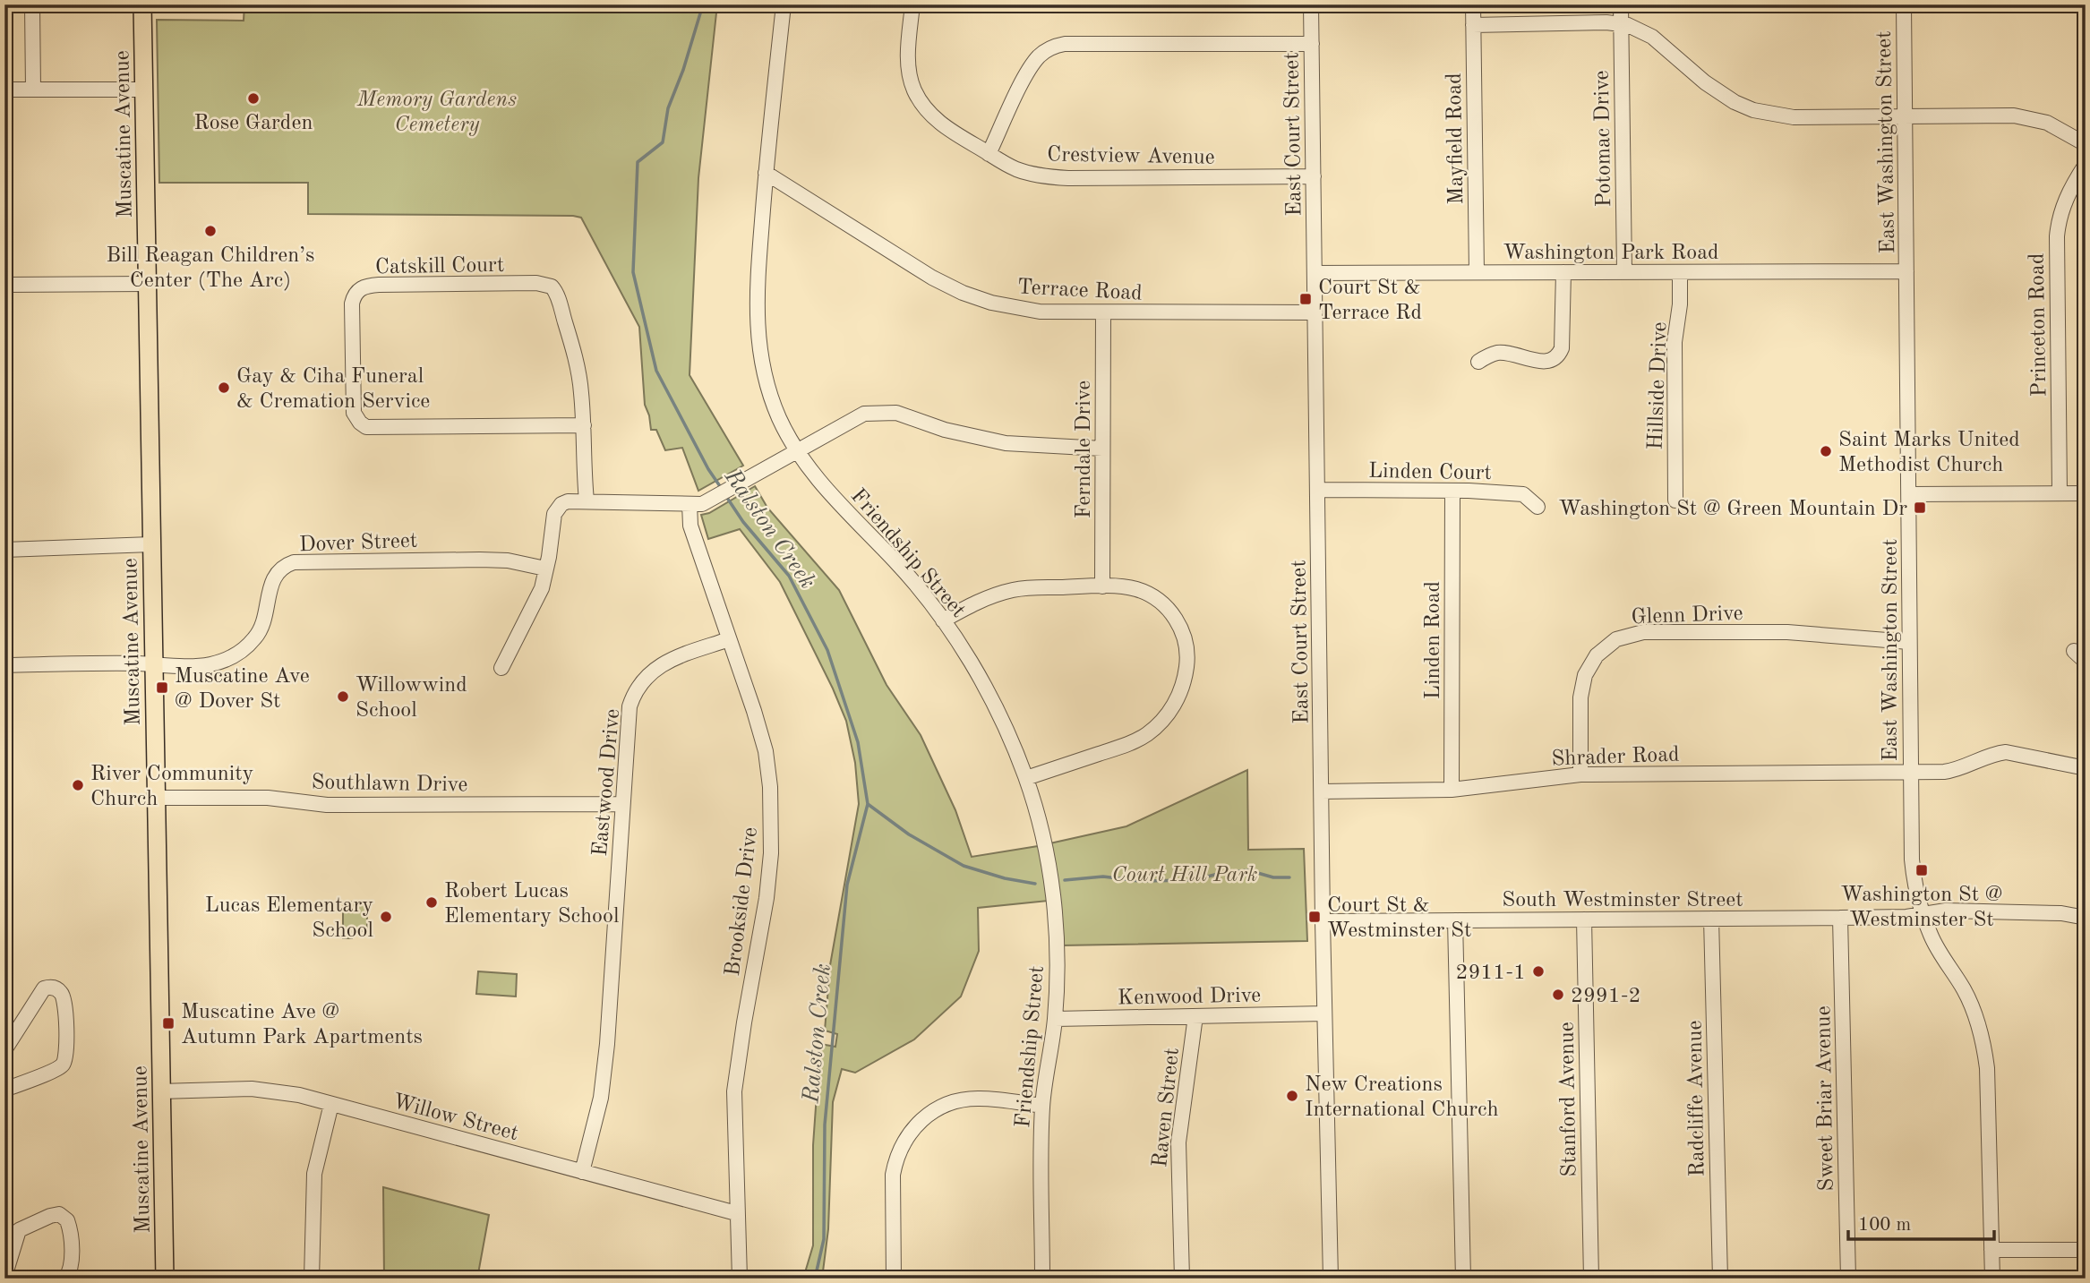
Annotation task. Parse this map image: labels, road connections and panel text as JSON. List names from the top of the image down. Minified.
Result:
{"streets":{"main road":["Muscatine Avenue"],"street":["East Court Street","Mayfield Road","Potomac Drive","East Washington Street","Crestview Avenue","Washington Park Road","Catskill Court","Terrace Road","Princeton Road","Hillside Drive","Ferndale Drive","Linden Court","Dover Street","Friendship Street","Glenn Drive","Linden Road","Shrader Road","Southlawn Drive","Eastwood Drive","South Westminster Street","Brookside Drive","Kenwood Drive","Radcliffe Avenue","Sweet Briar Avenue","Stanford Avenue","Raven Street","Willow Street"]},"crossings":[["Muscatine Avenue","Dover Street"],["Muscatine Avenue","Southlawn Drive"],["Muscatine Avenue","Willow Street"],["East Court Street","Crestview Avenue"],["East Court Street","Washington Park Road"],["East Court Street","Terrace Road"],["East Court Street","Linden Court"],["East Court Street","Shrader Road"],["East Court Street","South Westminster Street"],["East Court Street","Kenwood Drive"],["Mayfield Road","Washington Park Road"],["Potomac Drive","Washington Park Road"],["East Washington Street","Washington Park Road"],["East Washington Street","Glenn Drive"],["East Washington Street","Shrader Road"],["East Washington Street","South Westminster Street"],["Washington Park Road","Hillside Drive"],["Terrace Road","Ferndale Drive"],["Terrace Road","Friendship Street"],["Linden Court","Linden Road"],["Friendship Street","Kenwood Drive"],["Glenn Drive","Shrader Road"],["Linden Road","Shrader Road"],["Southlawn Drive","Eastwood Drive"],["Eastwood Drive","Brookside Drive"],["Eastwood Drive","Willow Street"],["South Westminster Street","Radcliffe Avenue"],["South Westminster Street","Sweet Briar Avenue"],["South Westminster Street","Stanford Avenue"],["Brookside Drive","Willow Street"],["Kenwood Drive","Raven Street"]],"water":["Ralston Creek"],"parks":["Memory Gardens Cemetery","Court Hill Park"],"places":{"other":["Rose Garden","Bill Reagan Children’s Center (The Arc)","Gay & Ciha Funeral & Cremation Service","Saint Marks United Methodist Church","Willowwind School","River Community Church","Robert Lucas Elementary School","Lucas Elementary School","2911-1","2991-2","New Creations International Church"],"transit":["Court St & Terrace Rd","Washington St @ Green Mountain Dr","Muscatine Ave @ Dover St","Washington St @ Westminster St","Court St & Westminster St","Muscatine Ave @ Autumn Park Apartments"]},"scale_bar":"100 m"}
